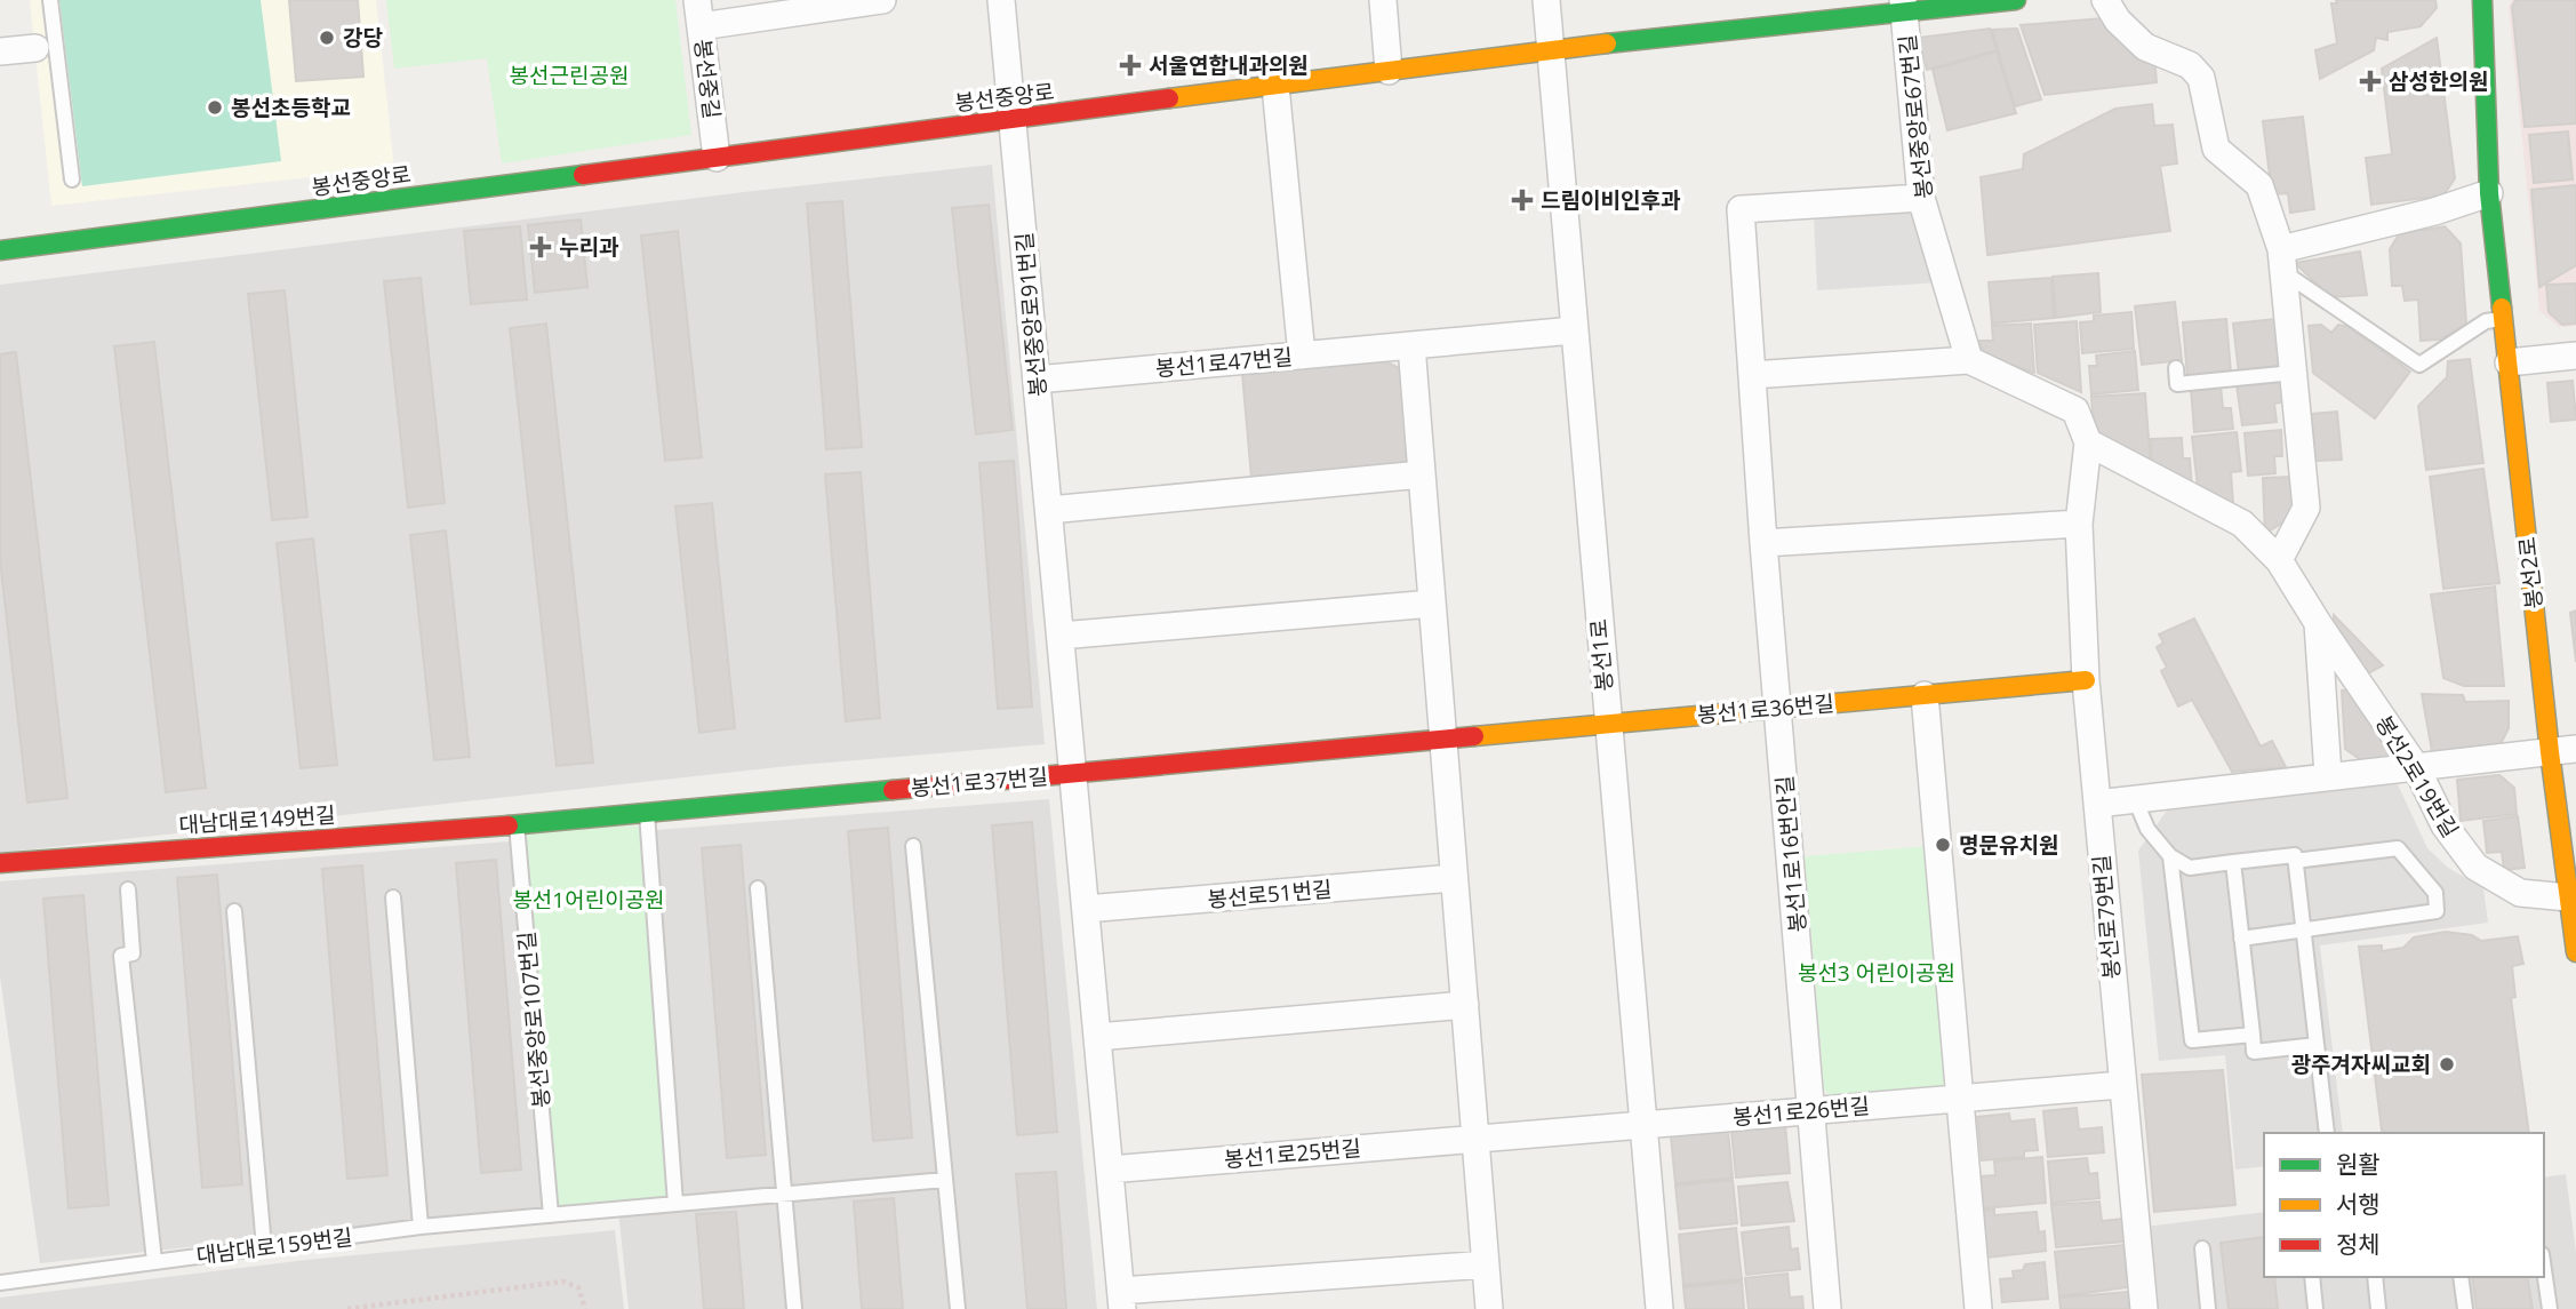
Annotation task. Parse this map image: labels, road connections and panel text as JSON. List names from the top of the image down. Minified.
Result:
{"streets":{"street":["봉선중길","봉선중앙로","봉선중앙로67번길","봉선중앙로91번길","봉선1로47번길","봉선2로","봉선1로","봉선1로36번길","봉선2로19번길","봉선1로37번길","대남대로149번길","봉선1로16번안길","봉선로51번길","봉선로79번길","봉선1로26번길","봉선1로25번길"],"lane":["봉선중앙로107번길","대남대로159번길"]},"crossings":[["봉선중길","봉선중앙로"],["봉선중앙로","봉선중앙로67번길"],["봉선중앙로","봉선중앙로91번길"],["봉선중앙로","봉선1로"],["봉선중앙로67번길","봉선1로16번안길"],["봉선중앙로91번길","봉선1로47번길"],["봉선중앙로91번길","봉선1로37번길"],["봉선1로47번길","봉선1로"],["봉선2로","봉선2로19번길"],["봉선1로","봉선1로36번길"],["봉선1로","봉선1로37번길"],["봉선1로","봉선1로26번길"],["봉선1로","봉선1로25번길"],["봉선1로36번길","봉선1로37번길"],["봉선1로36번길","봉선1로16번안길"],["봉선1로36번길","봉선로79번길"],["봉선2로19번길","봉선로79번길"],["봉선1로37번길","대남대로149번길"],["봉선1로37번길","봉선중앙로107번길"],["대남대로149번길","봉선중앙로107번길"],["봉선1로16번안길","봉선1로26번길"],["봉선로79번길","봉선1로26번길"],["봉선중앙로107번길","대남대로159번길"],["봉선1로26번길","봉선1로25번길"]],"parks":["봉선근린공원","봉선1어린이공원","봉선3 어린이공원"],"places":{"other":["강당","봉선초등학교","명문유치원","광주겨자씨교회"],"health":["서울연합내과의원","삼성한의원","드림이비인후과","누리과"]},"legend":["원활","서행","정체"]}
